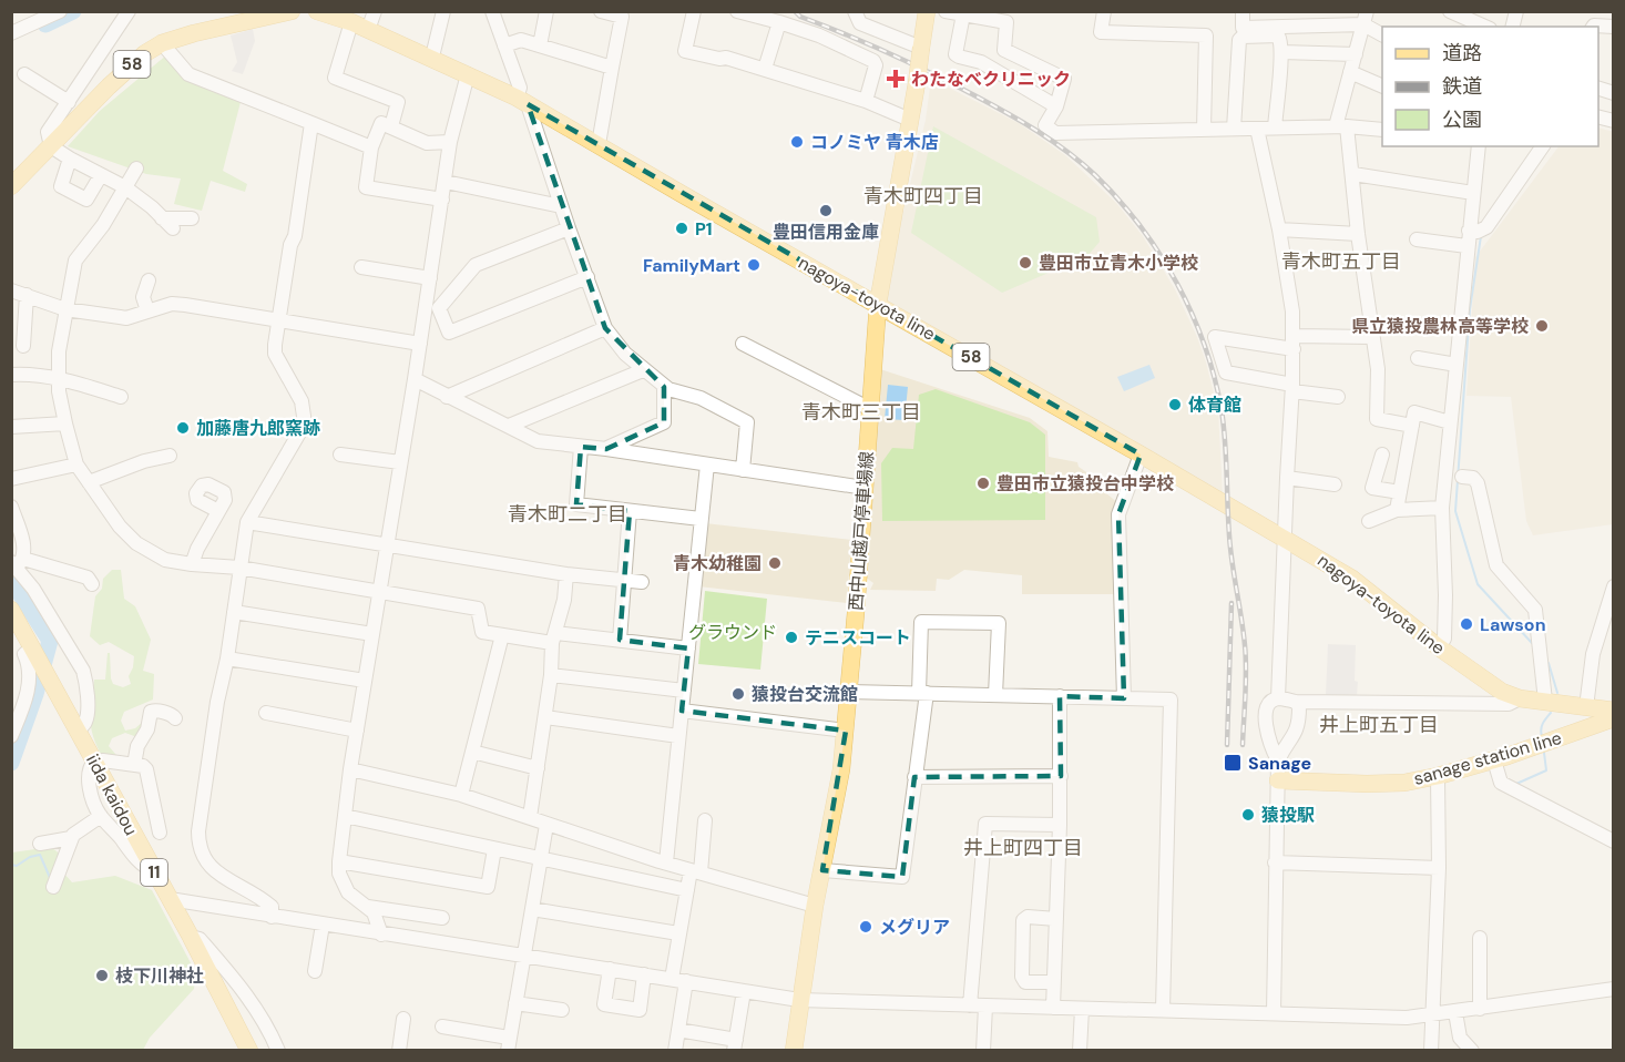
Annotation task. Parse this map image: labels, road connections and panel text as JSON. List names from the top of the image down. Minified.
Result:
{"streets":{"main road":["58","nagoya-toyota line","西中山越戸停車場線","sanage station line","iida kaidou","11"]},"crossings":[["nagoya-toyota line","西中山越戸停車場線"]],"districts":["青木町四丁目","青木町五丁目","青木町三丁目","青木町二丁目","井上町五丁目","井上町四丁目"],"parks":["グラウンド"],"places":{"health":["わたなべクリニック"],"other":["コノミヤ 青木店","豊田信用金庫","P1","豊田市立青木小学校","FamilyMart","県立猿投農林高等学校","体育館","加藤唐九郎窯跡","豊田市立猿投台中学校","青木幼稚園","Lawson","テニスコート","猿投台交流館","猿投駅","メグリア","枝下川神社"],"transit":["Sanage"]},"legend":["道路","鉄道","公園"]}
